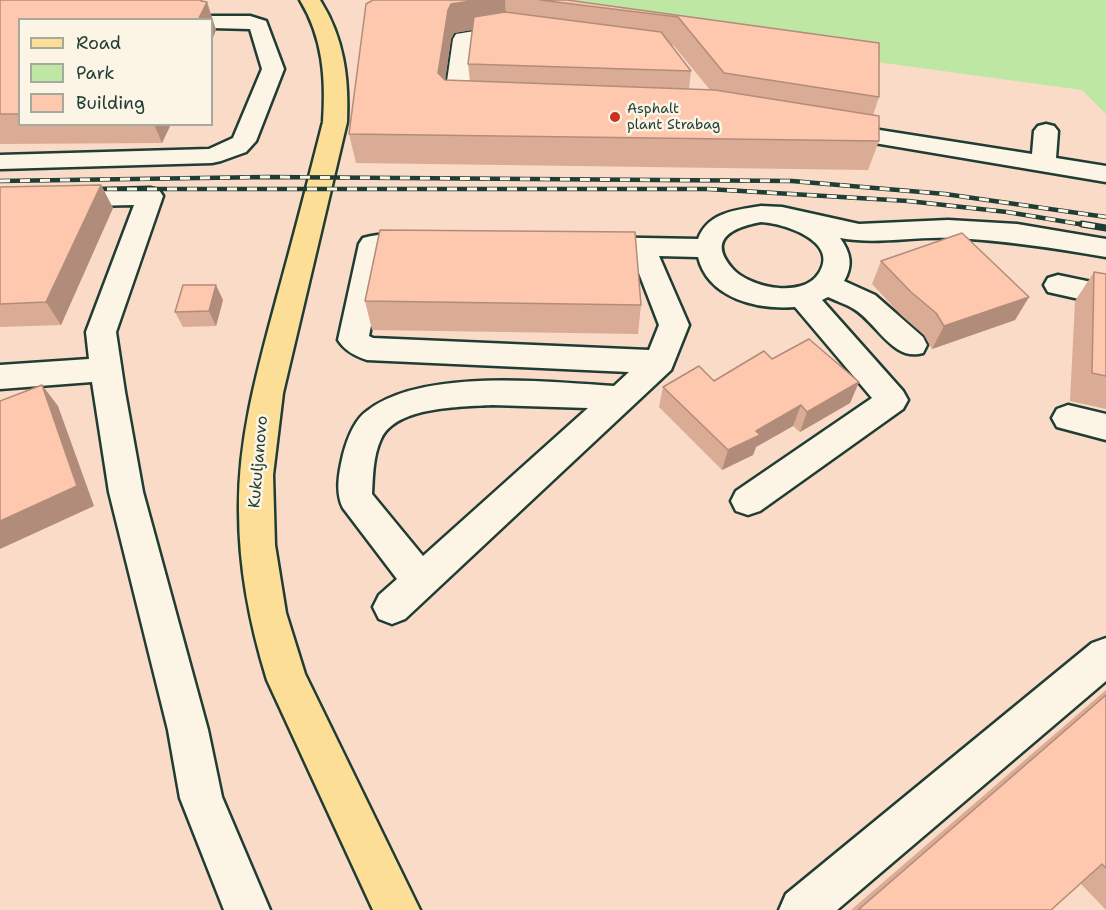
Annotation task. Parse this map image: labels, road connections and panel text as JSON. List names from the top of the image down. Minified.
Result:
{"streets":{"main road":["Kukuljanovo"]},"places":["Asphalt plant Strabag"],"legend":["Road","Park","Building"]}
